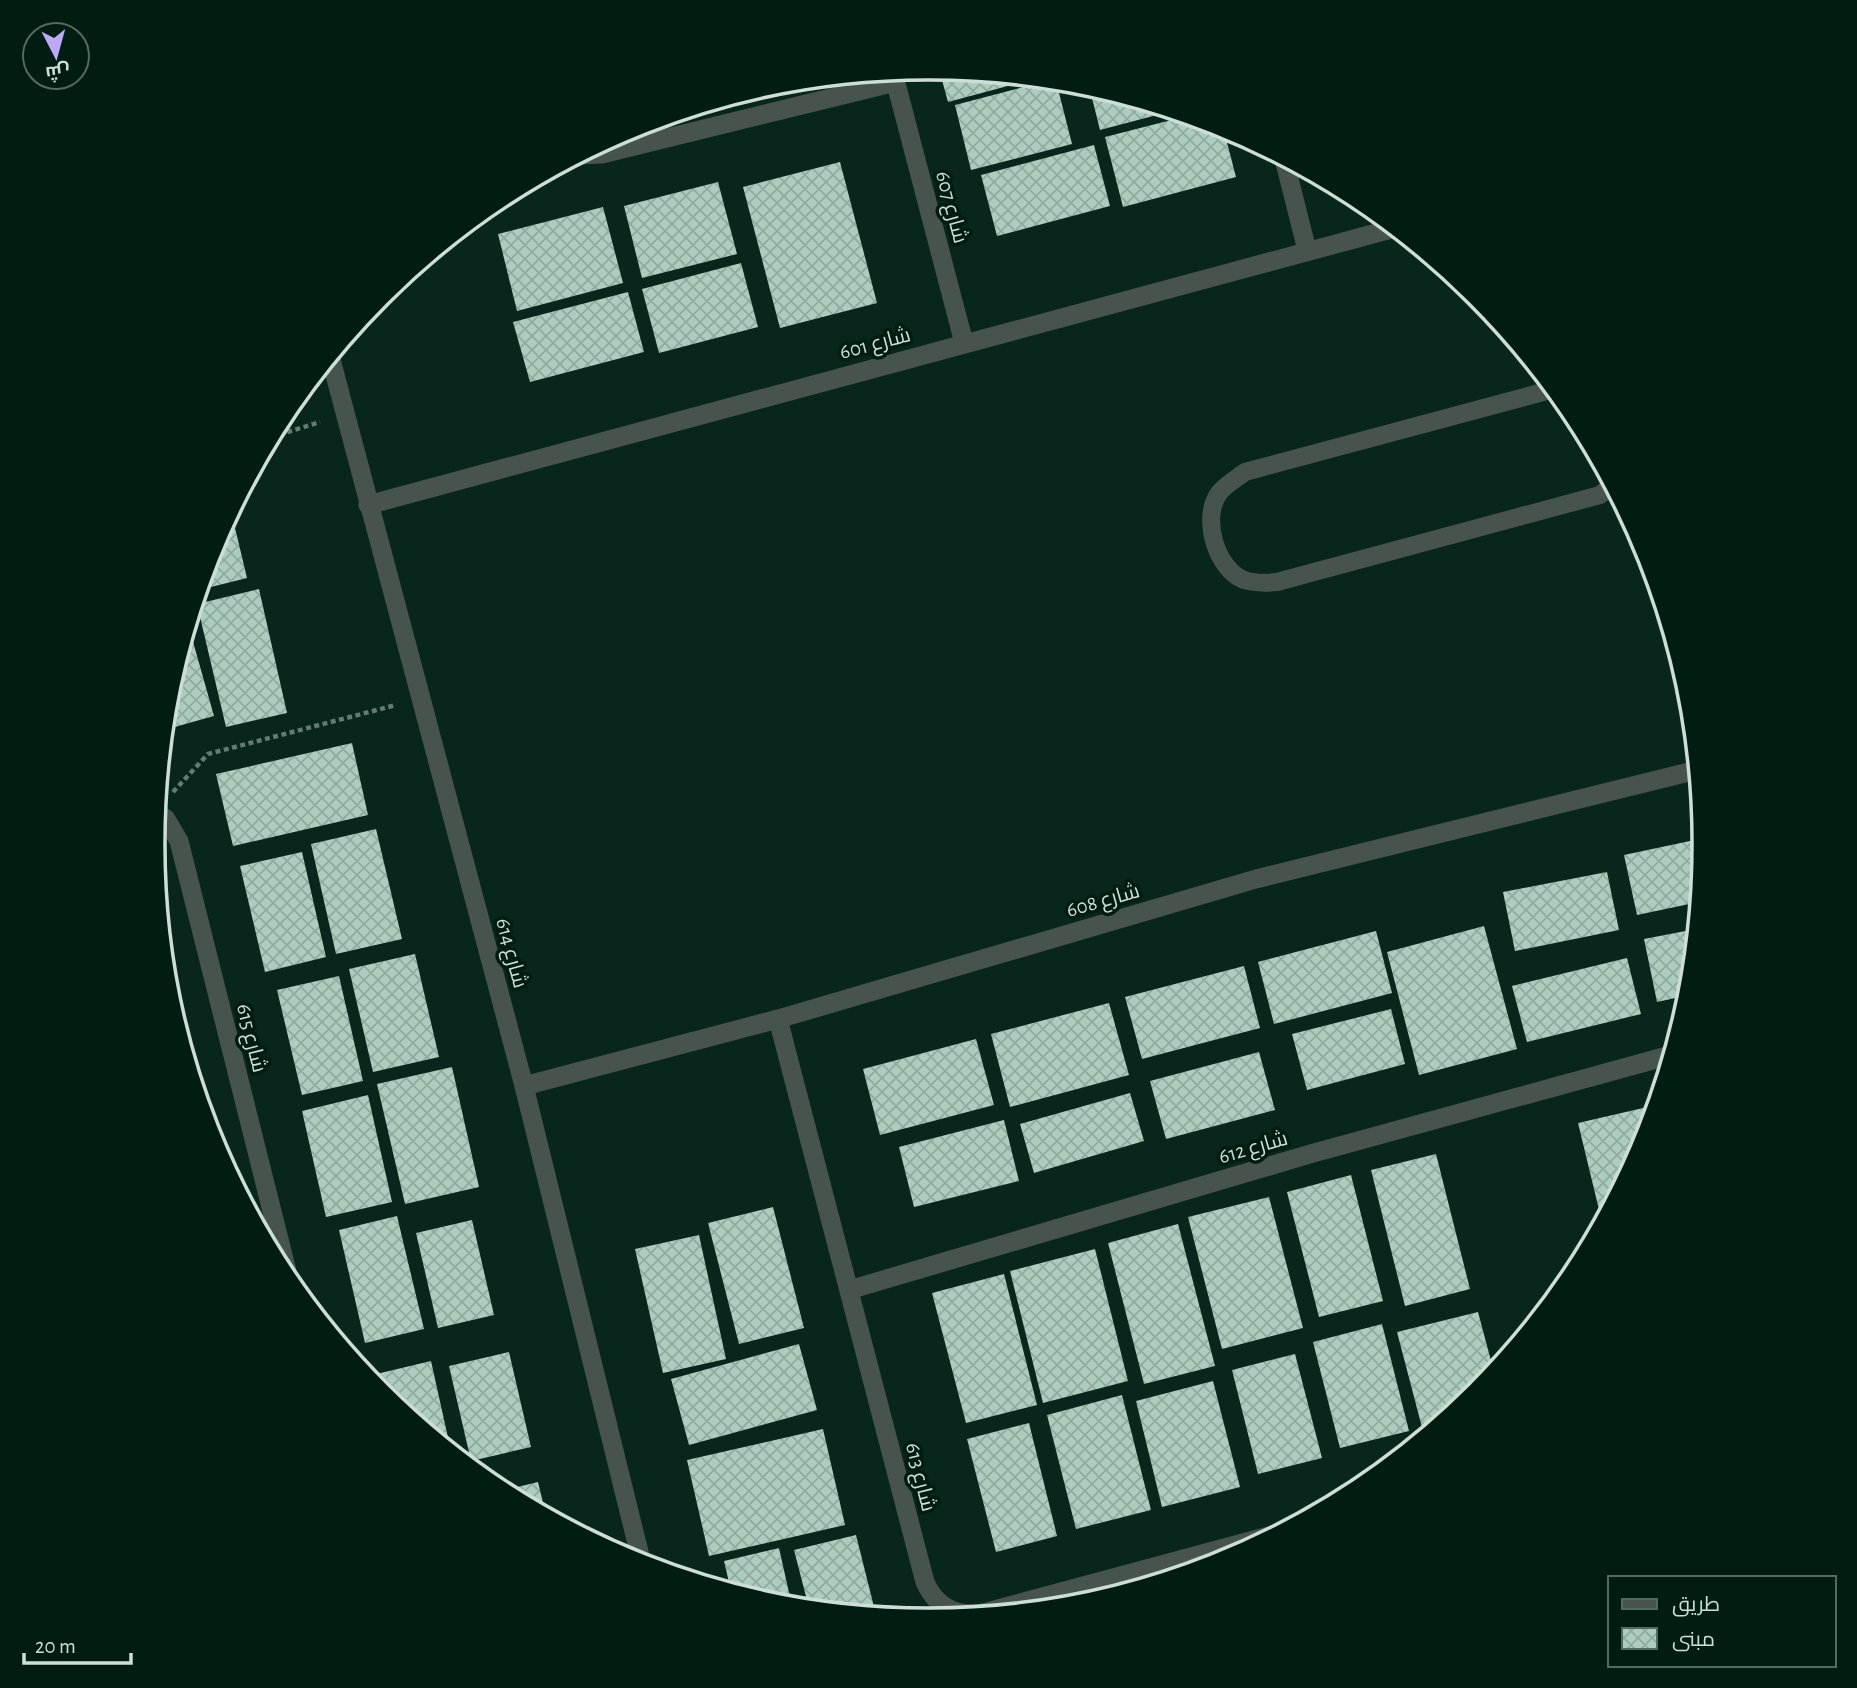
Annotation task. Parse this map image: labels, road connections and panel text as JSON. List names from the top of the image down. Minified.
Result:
{"streets":{"street":["شارع 607","شارع 601","شارع 608","شارع 614","شارع 615","شارع 612","شارع 613"]},"crossings":[["شارع 607","شارع 601"],["شارع 601","شارع 614"],["شارع 608","شارع 614"],["شارع 608","شارع 613"],["شارع 612","شارع 613"]],"legend":["طريق","مبنى"],"scale_bar":"20 m","north":"bottom"}
